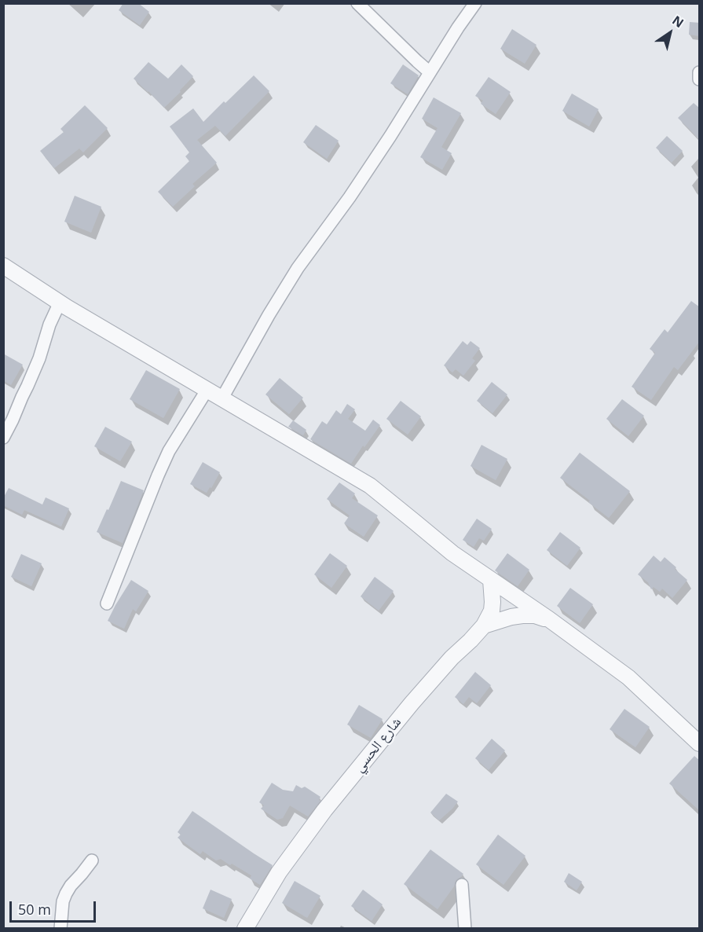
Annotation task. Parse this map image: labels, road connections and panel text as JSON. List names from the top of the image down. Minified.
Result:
{"streets":{"street":["شارع الحسي"]},"scale_bar":"50 m","north":"top right"}
